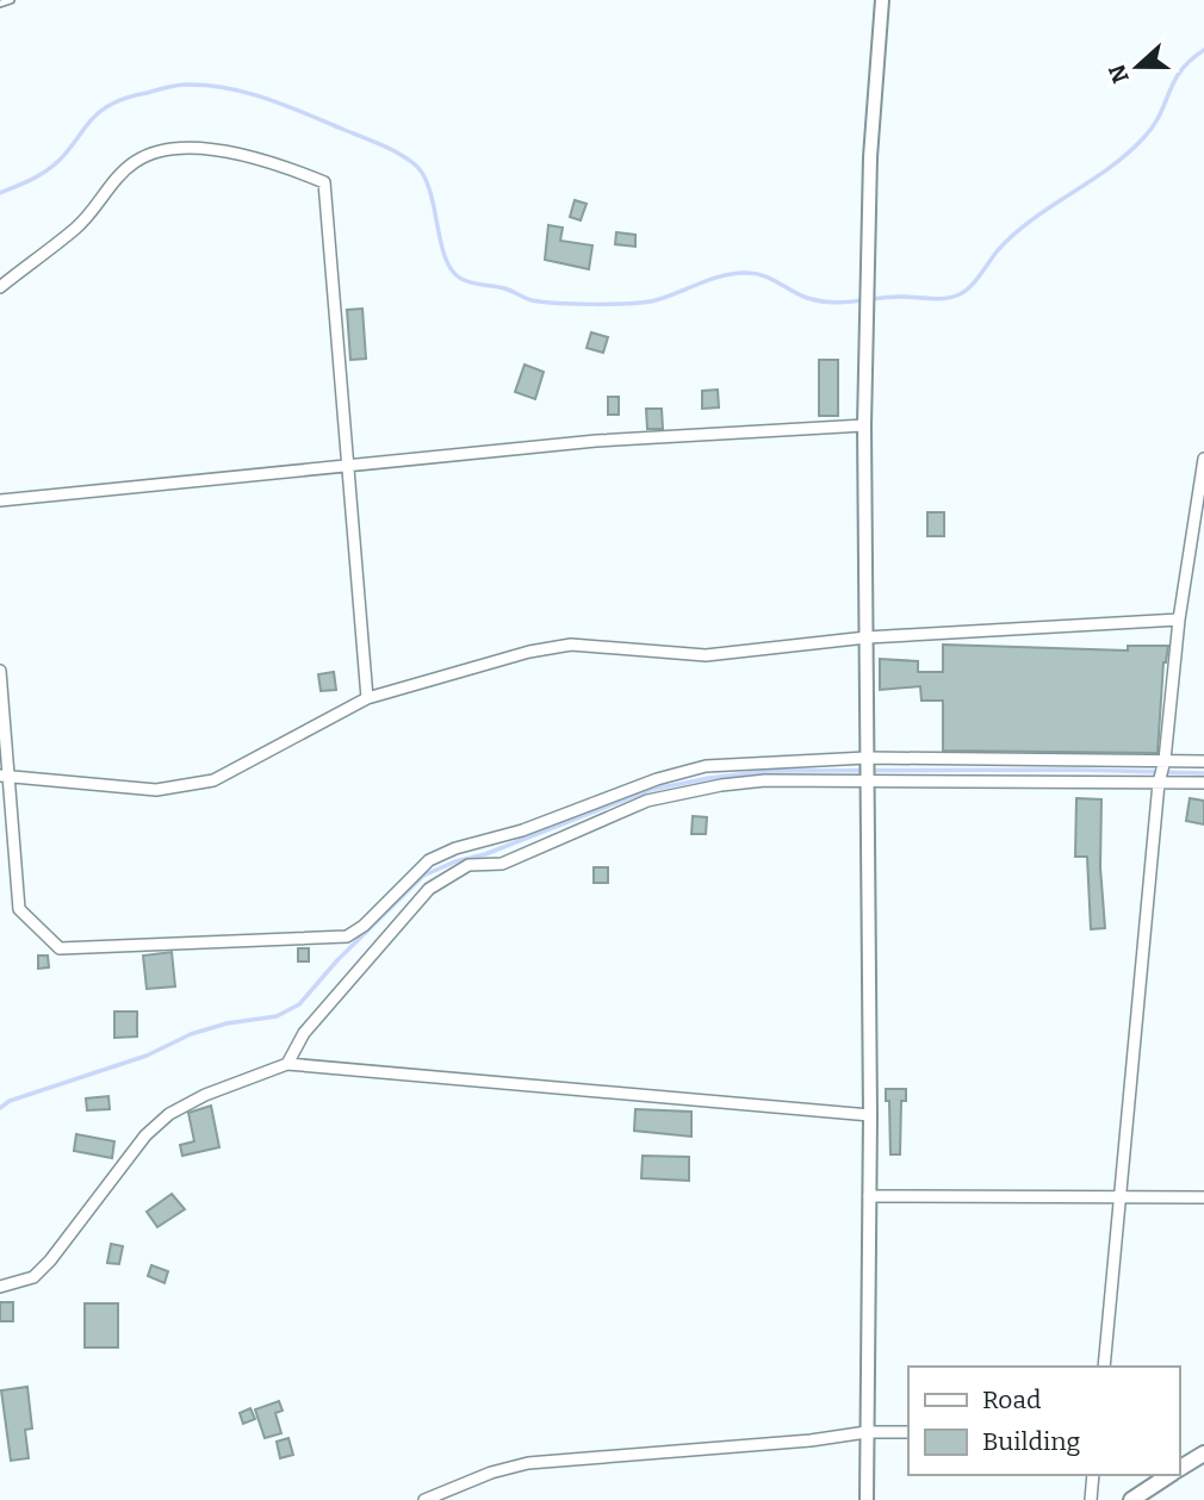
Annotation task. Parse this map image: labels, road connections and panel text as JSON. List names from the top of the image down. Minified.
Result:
{"legend":["Road","Building"],"north":"left"}
